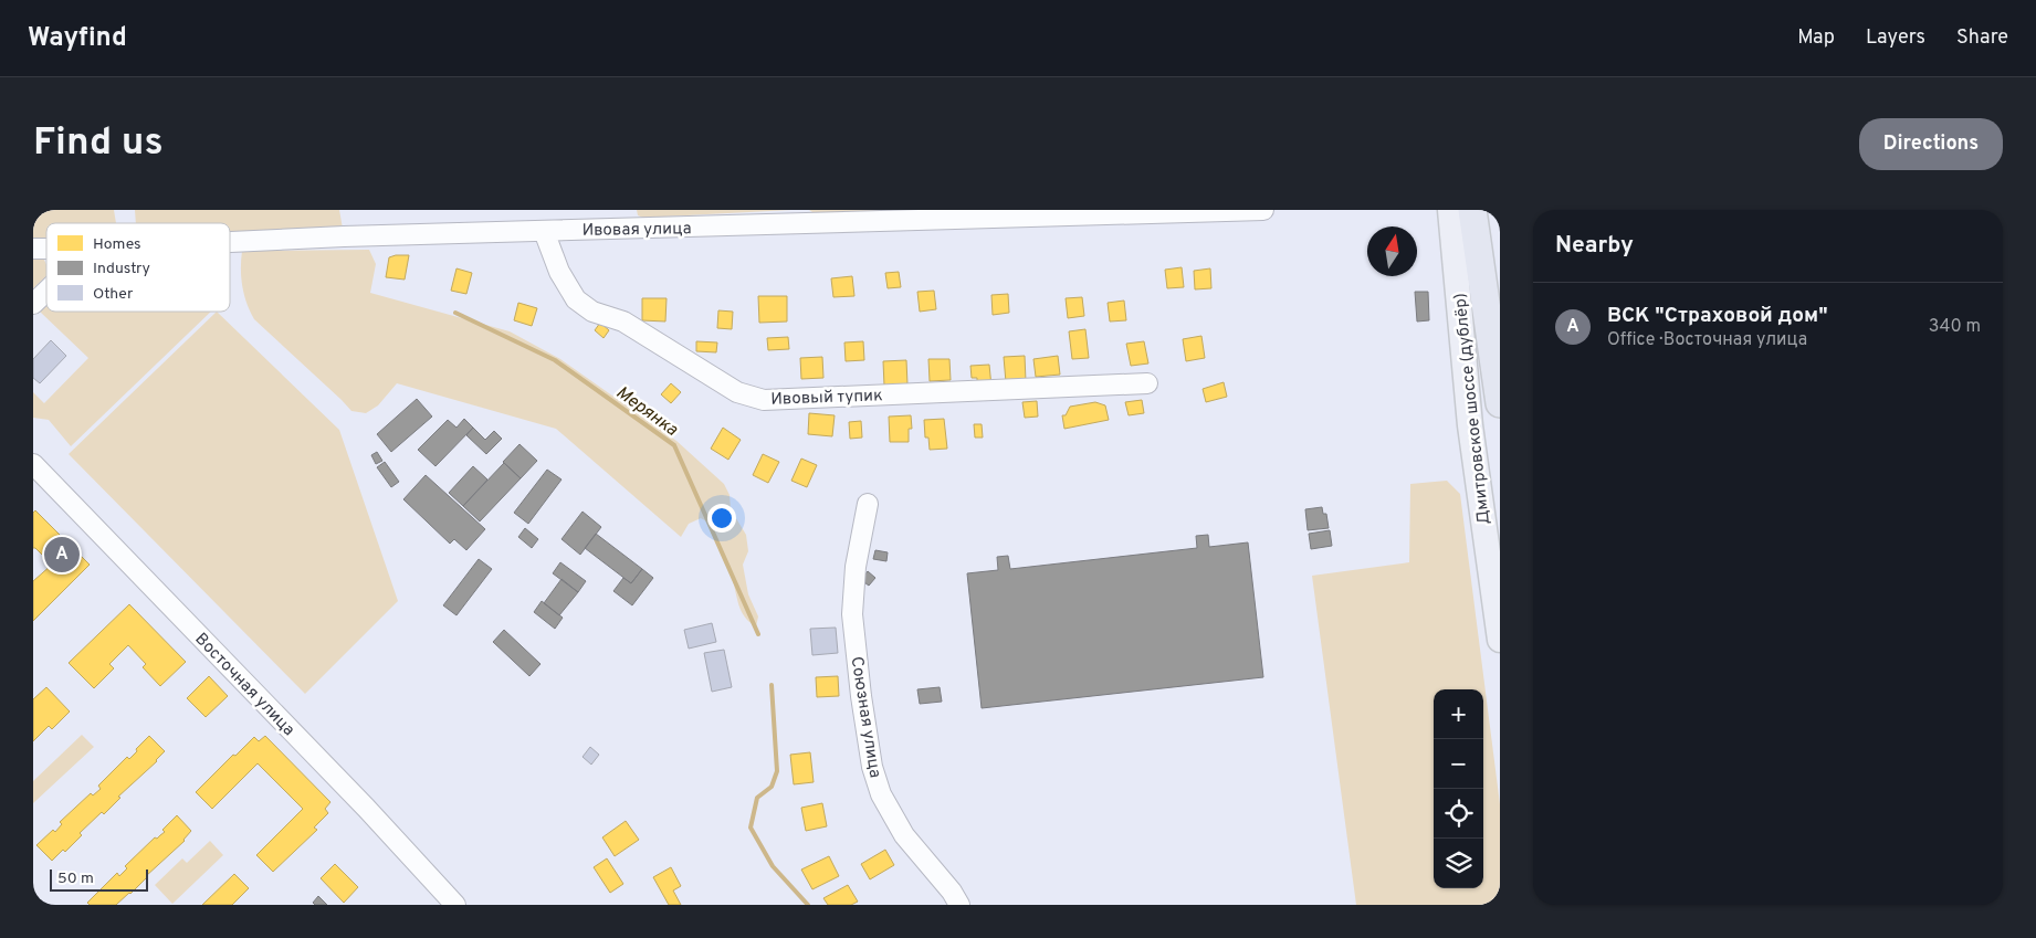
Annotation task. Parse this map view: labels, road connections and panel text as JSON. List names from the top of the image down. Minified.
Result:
{"streets":{"main road":["Дмитровское шоссе (дублёр)"],"street":["Ивовая улица","Ивовый тупик","Восточная улица","Союзная улица"]},"crossings":[["Ивовая улица","Ивовый тупик"]],"water":["Мерянка"],"legend":["Homes","Industry","Other"],"scale_bar":"50 m","north":"top","page":{"header":"Wayfind","nav":["Map","Layers","Share"],"buttons":"Directions","title":"Find us","heading":"Nearby","list":[{"mark":"A","name":"ВСК \"Страховой дом\"","note":"Office · Восточная улица","value":"340 m"}],"pins":"A","map_buttons":["+","−"],"scale":"50 m"}}
